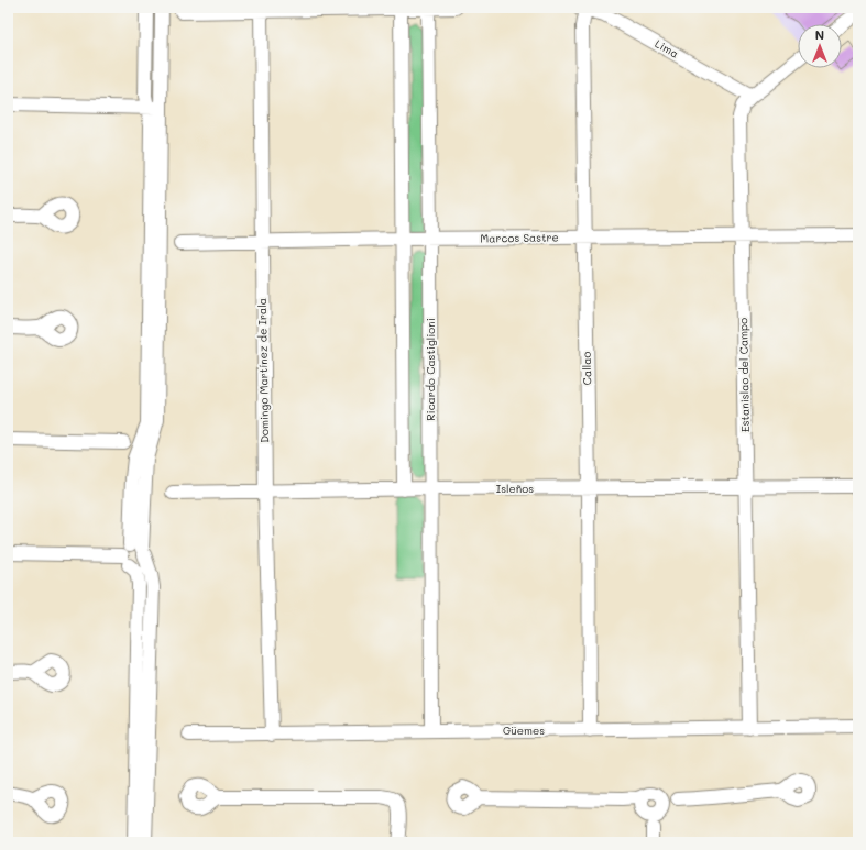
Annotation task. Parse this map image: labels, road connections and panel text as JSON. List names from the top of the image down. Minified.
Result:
{"streets":{"street":["Lima","Marcos Sastre","Callao","Ricardo Castiglioni","Domingo Martínez de Irala","Estanislao del Campo","Isleños","Güemes"]},"crossings":[["Lima","Callao"],["Lima","Estanislao del Campo"],["Marcos Sastre","Callao"],["Marcos Sastre","Ricardo Castiglioni"],["Marcos Sastre","Domingo Martínez de Irala"],["Marcos Sastre","Estanislao del Campo"],["Callao","Isleños"],["Callao","Güemes"],["Ricardo Castiglioni","Isleños"],["Ricardo Castiglioni","Güemes"],["Domingo Martínez de Irala","Isleños"],["Domingo Martínez de Irala","Güemes"],["Estanislao del Campo","Isleños"],["Estanislao del Campo","Güemes"]],"north":"top"}
